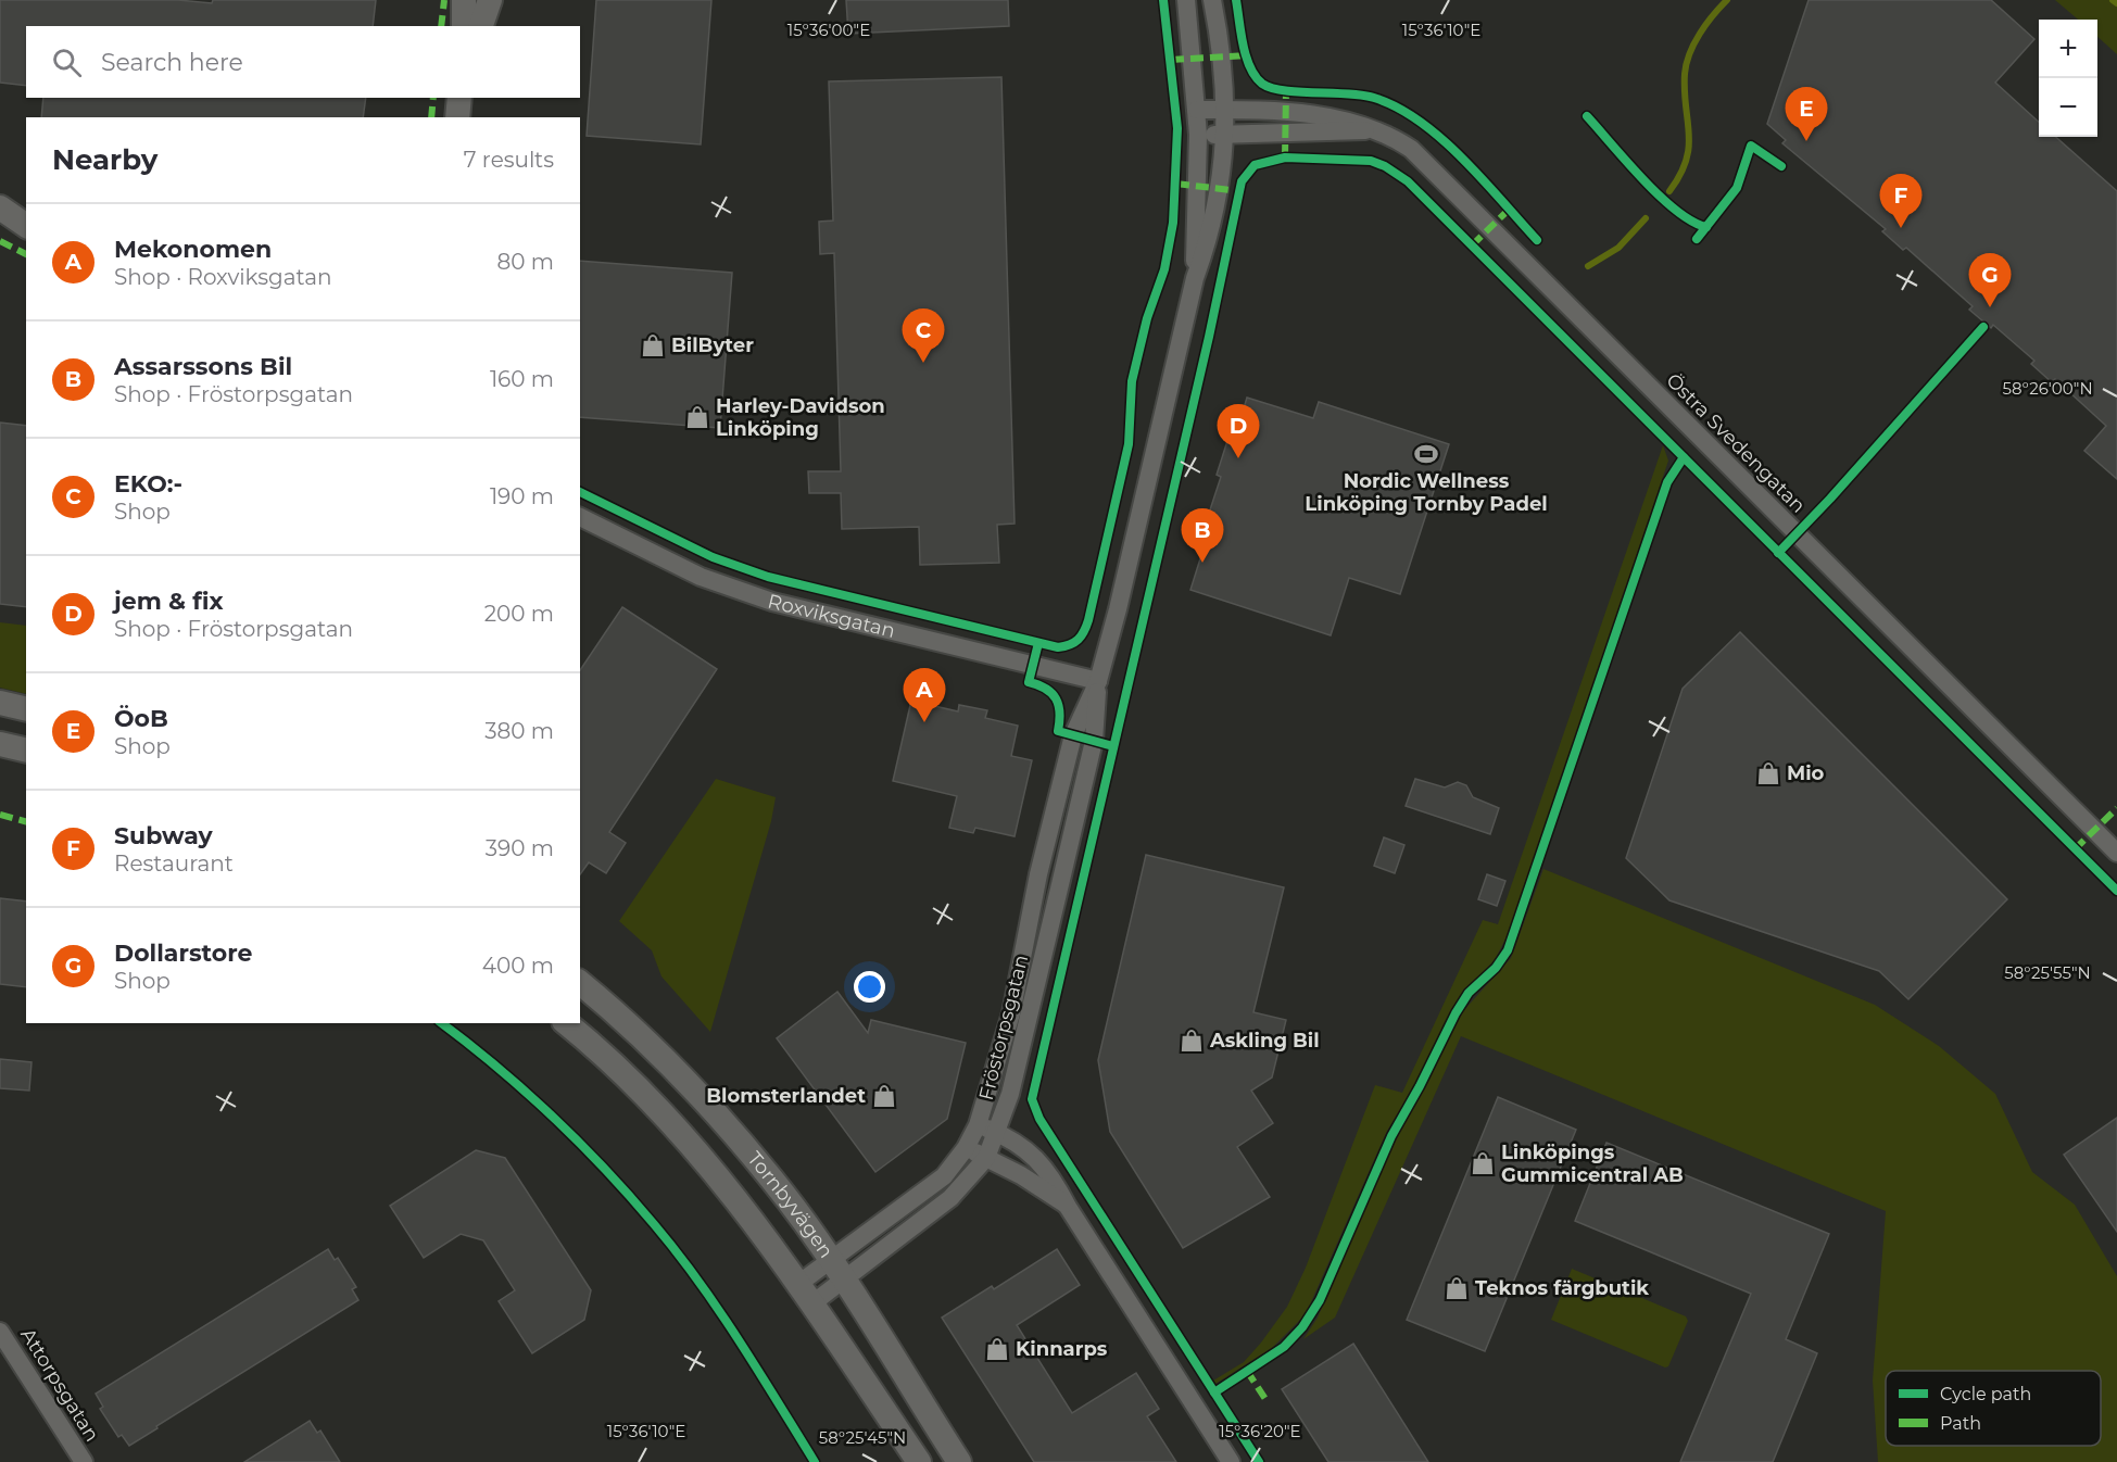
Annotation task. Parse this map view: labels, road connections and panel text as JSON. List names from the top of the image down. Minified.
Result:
{"streets":{"main road":["Tornbyvägen"],"street":["Östra Svedengatan","Roxviksgatan","Fröstorpsgatan","Attorpsgatan"]},"crossings":[["Östra Svedengatan","Fröstorpsgatan"],["Roxviksgatan","Fröstorpsgatan"],["Fröstorpsgatan","Tornbyvägen"]],"places":{"shop":["BilByter","Harley-Davidson Linköping","Mio","Askling Bil","Blomsterlandet","Linköpings Gummicentral AB","Teknos färgbutik","Kinnarps"],"sports":["Nordic Wellness Linköping Tornby Padel"]},"legend":["Cycle path","Path"],"page":{"map_buttons":["+","−"],"search":"Search here","pins":["E","F","G","C","D","B","A"],"heading":["Nearby","7 results"],"list":[{"mark":"A","name":"Mekonomen","note":"Shop · Roxviksgatan","value":"80 m"},{"mark":"B","name":"Assarssons Bil","note":"Shop · Fröstorpsgatan","value":"160 m"},{"mark":"C","name":"EKO:-","note":"Shop","value":"190 m"},{"mark":"D","name":"jem & fix","note":"Shop · Fröstorpsgatan","value":"200 m"},{"mark":"E","name":"ÖoB","note":"Shop","value":"380 m"},{"mark":"F","name":"Subway","note":"Restaurant","value":"390 m"},{"mark":"G","name":"Dollarstore","note":"Shop","value":"400 m"}]},"coordinates":["15°36'00\"E","15°36'10\"E","58°26'00\"N","58°25'55\"N","15°36'20\"E","58°25'45\"N"]}
